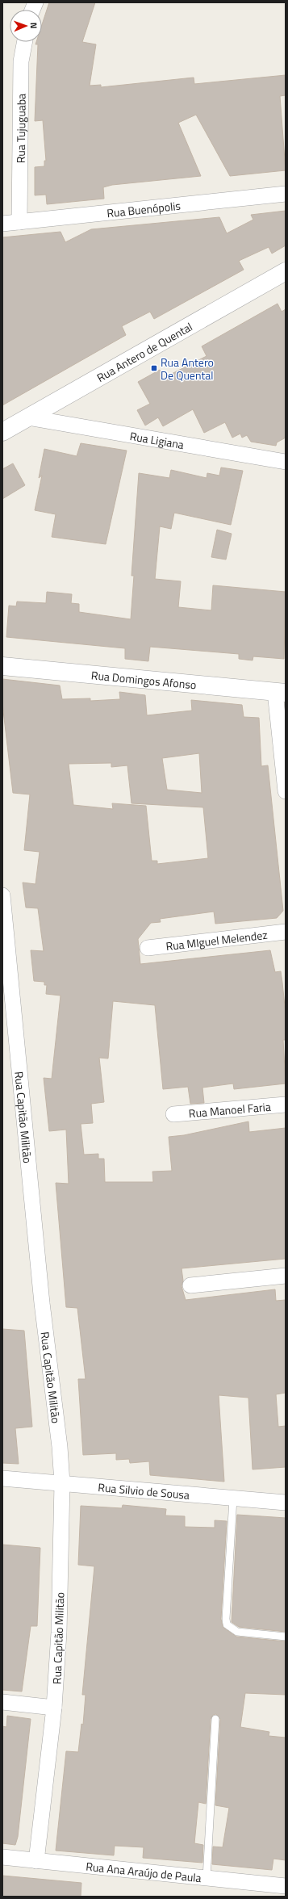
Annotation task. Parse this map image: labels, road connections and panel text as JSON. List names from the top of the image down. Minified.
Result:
{"streets":{"street":["Rua Tujuguaba","Rua Buenópolis","Rua Antero de Quental","Rua Ligiana","Rua Domingos Afonso","Rua MIguel Melendez","Rua Manoel Faria","Rua Capitão Militão","Rua Silvio de Sousa","Rua Ana Araújo de Paula"]},"crossings":[["Rua Tujuguaba","Rua Buenópolis"],["Rua Antero de Quental","Rua Ligiana"],["Rua Capitão Militão","Rua Silvio de Sousa"],["Rua Capitão Militão","Rua Ana Araújo de Paula"]],"places":{"transit":["Rua Antero De Quental"]},"north":"right"}
